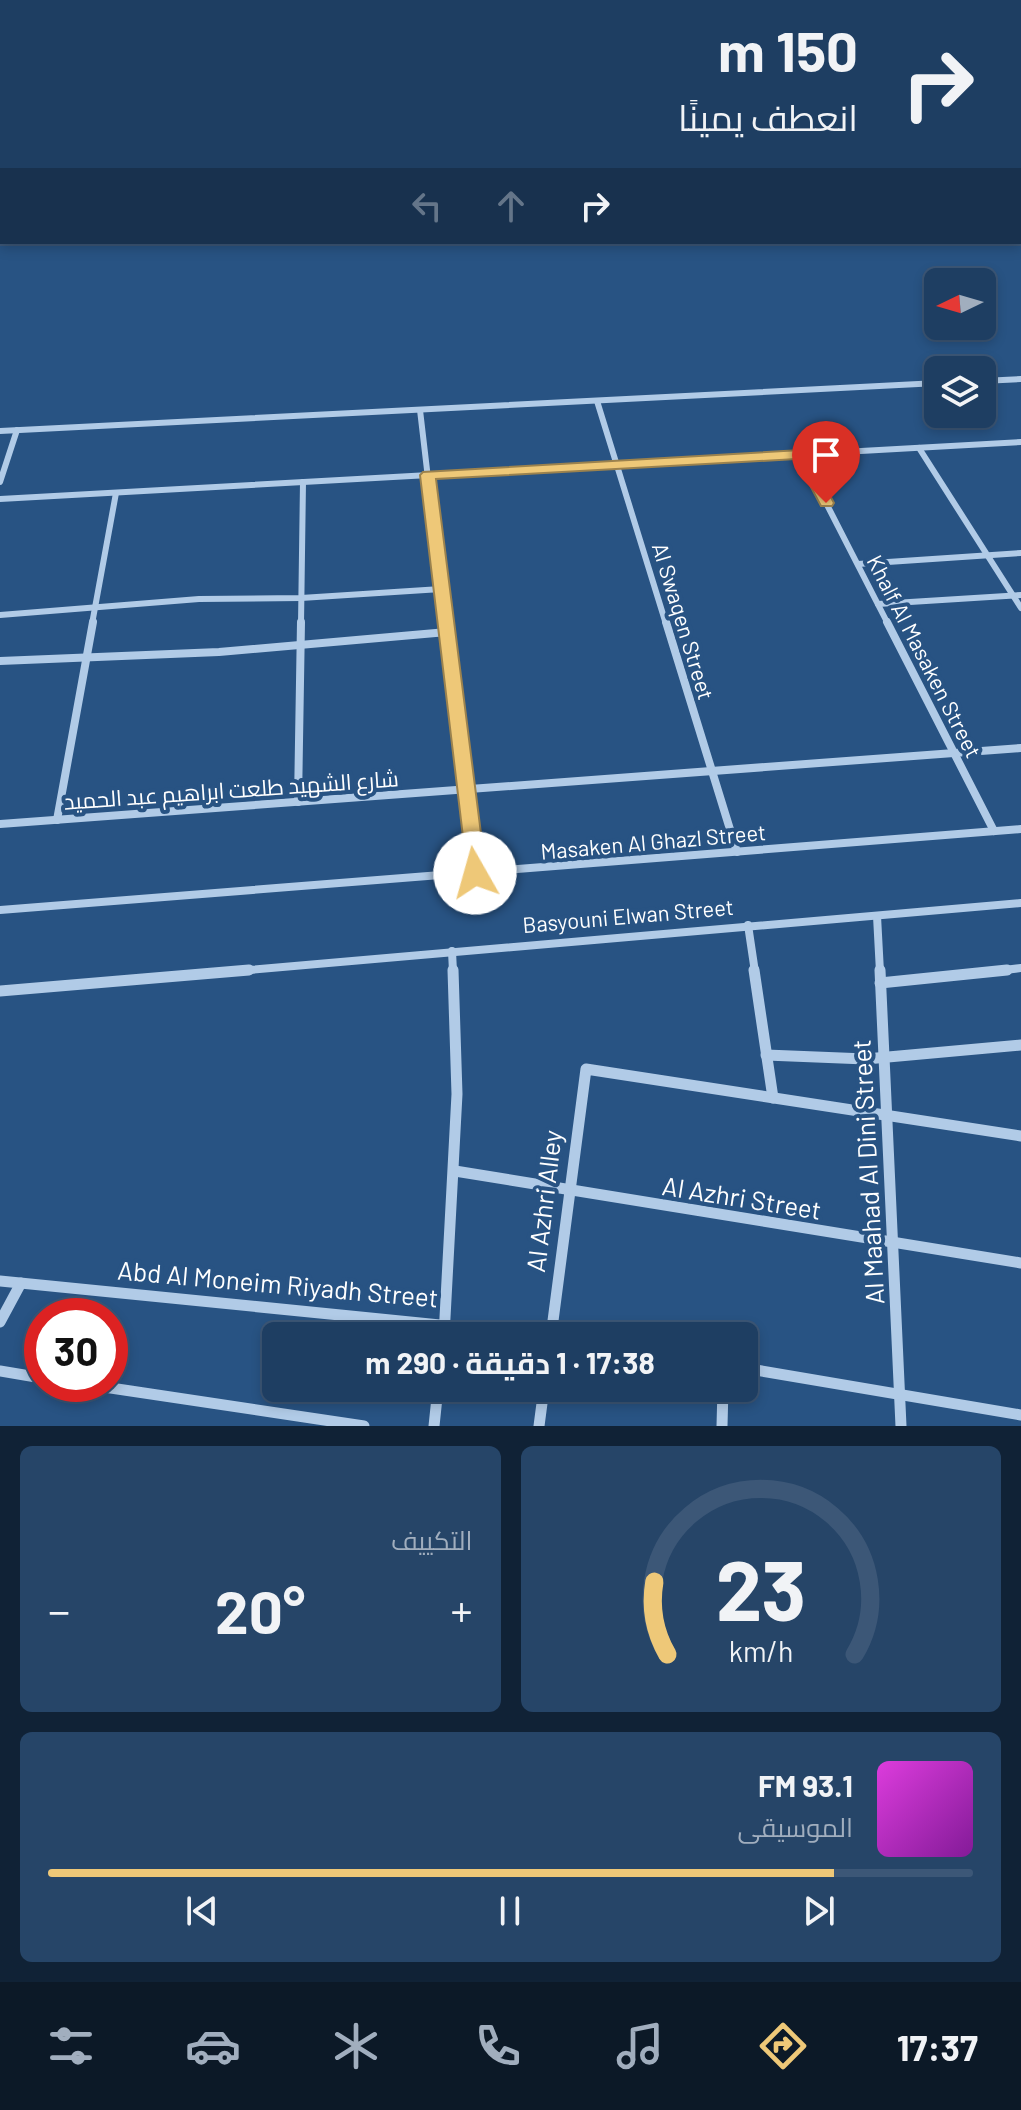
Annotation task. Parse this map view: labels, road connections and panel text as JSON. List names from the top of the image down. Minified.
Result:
{"streets":{"street":["Al Swaqen Street","Khalf Al Masaken Street","شارع الشهيد طلعت ابراهيم عبد الحميد","Masaken Al Ghazl Street","Basyouni Elwan Street","Al Maahad Al Dini Street","Al Azhri Street","Al Azhri Alley","Abd Al Moneim Riyadh Street"]},"crossings":[["Al Swaqen Street","شارع الشهيد طلعت ابراهيم عبد الحميد"],["Al Swaqen Street","Masaken Al Ghazl Street"],["Khalf Al Masaken Street","شارع الشهيد طلعت ابراهيم عبد الحميد"],["Khalf Al Masaken Street","Masaken Al Ghazl Street"],["Basyouni Elwan Street","Al Maahad Al Dini Street"],["Al Maahad Al Dini Street","Al Azhri Street"],["Al Azhri Street","Al Azhri Alley"]],"north":"left","page":{"turn":["150 m","انعطف يمينًا"],"limit":"30","trip":"17:38 · 1 دقيقة · 290 m","tile":"التكييف","heat":["−","20°","+"],"song":["93.1 FM","الموسيقى"],"tabs":"17:37","gauge":["23","km/h"]}}
